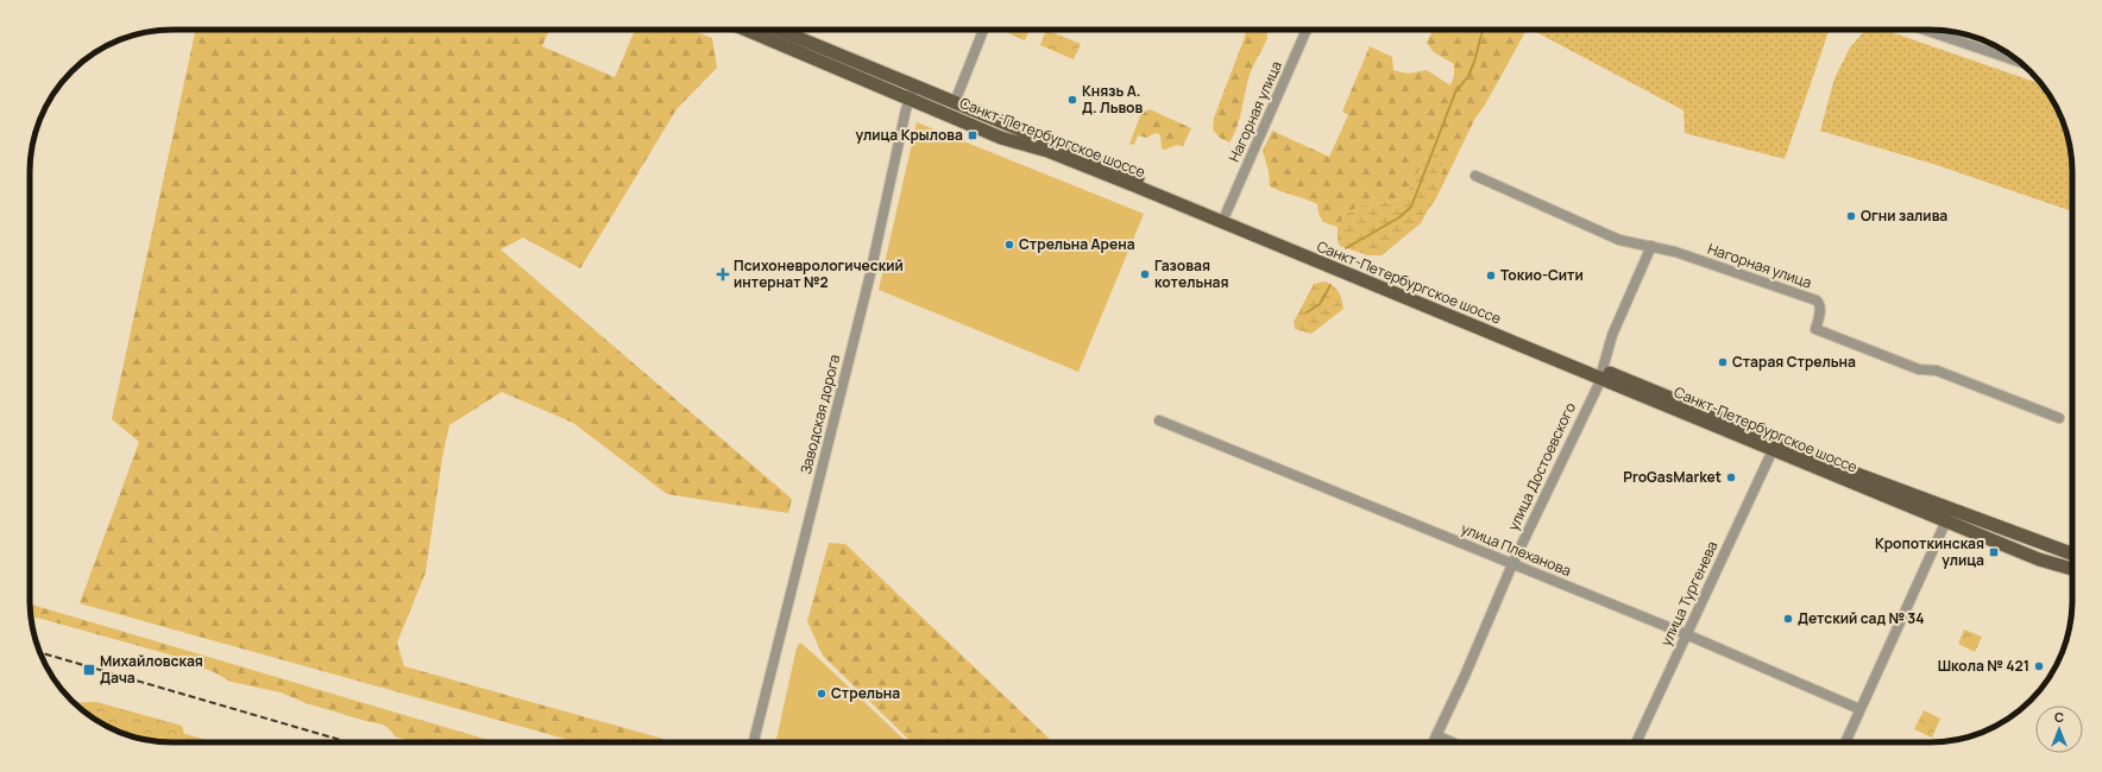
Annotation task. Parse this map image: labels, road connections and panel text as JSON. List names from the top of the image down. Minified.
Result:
{"streets":{"main road":["Санкт-Петербургское шоссе"],"street":["Нагорная улица","Заводская дорога","улица Достоевского","улица Плеханова","улица Тургенева"]},"crossings":[["Нагорная улица","Санкт-Петербургское шоссе"],["Нагорная улица","улица Достоевского"],["Санкт-Петербургское шоссе","Заводская дорога"],["Санкт-Петербургское шоссе","улица Достоевского"],["Санкт-Петербургское шоссе","улица Тургенева"],["улица Достоевского","улица Плеханова"],["улица Плеханова","улица Тургенева"]],"places":{"other":["Князь А. Д. Львов","Огни залива","Стрельна Арена","Газовая котельная","Токио-Сити","Старая Стрельна","ProGasMarket","Детский сад № 34","Школа № 421","Стрельна"],"transit":["улица Крылова","Кропоткинская улица","Михайловская Дача"],"health":["Психоневрологический интернат №2"]},"north":"top"}
